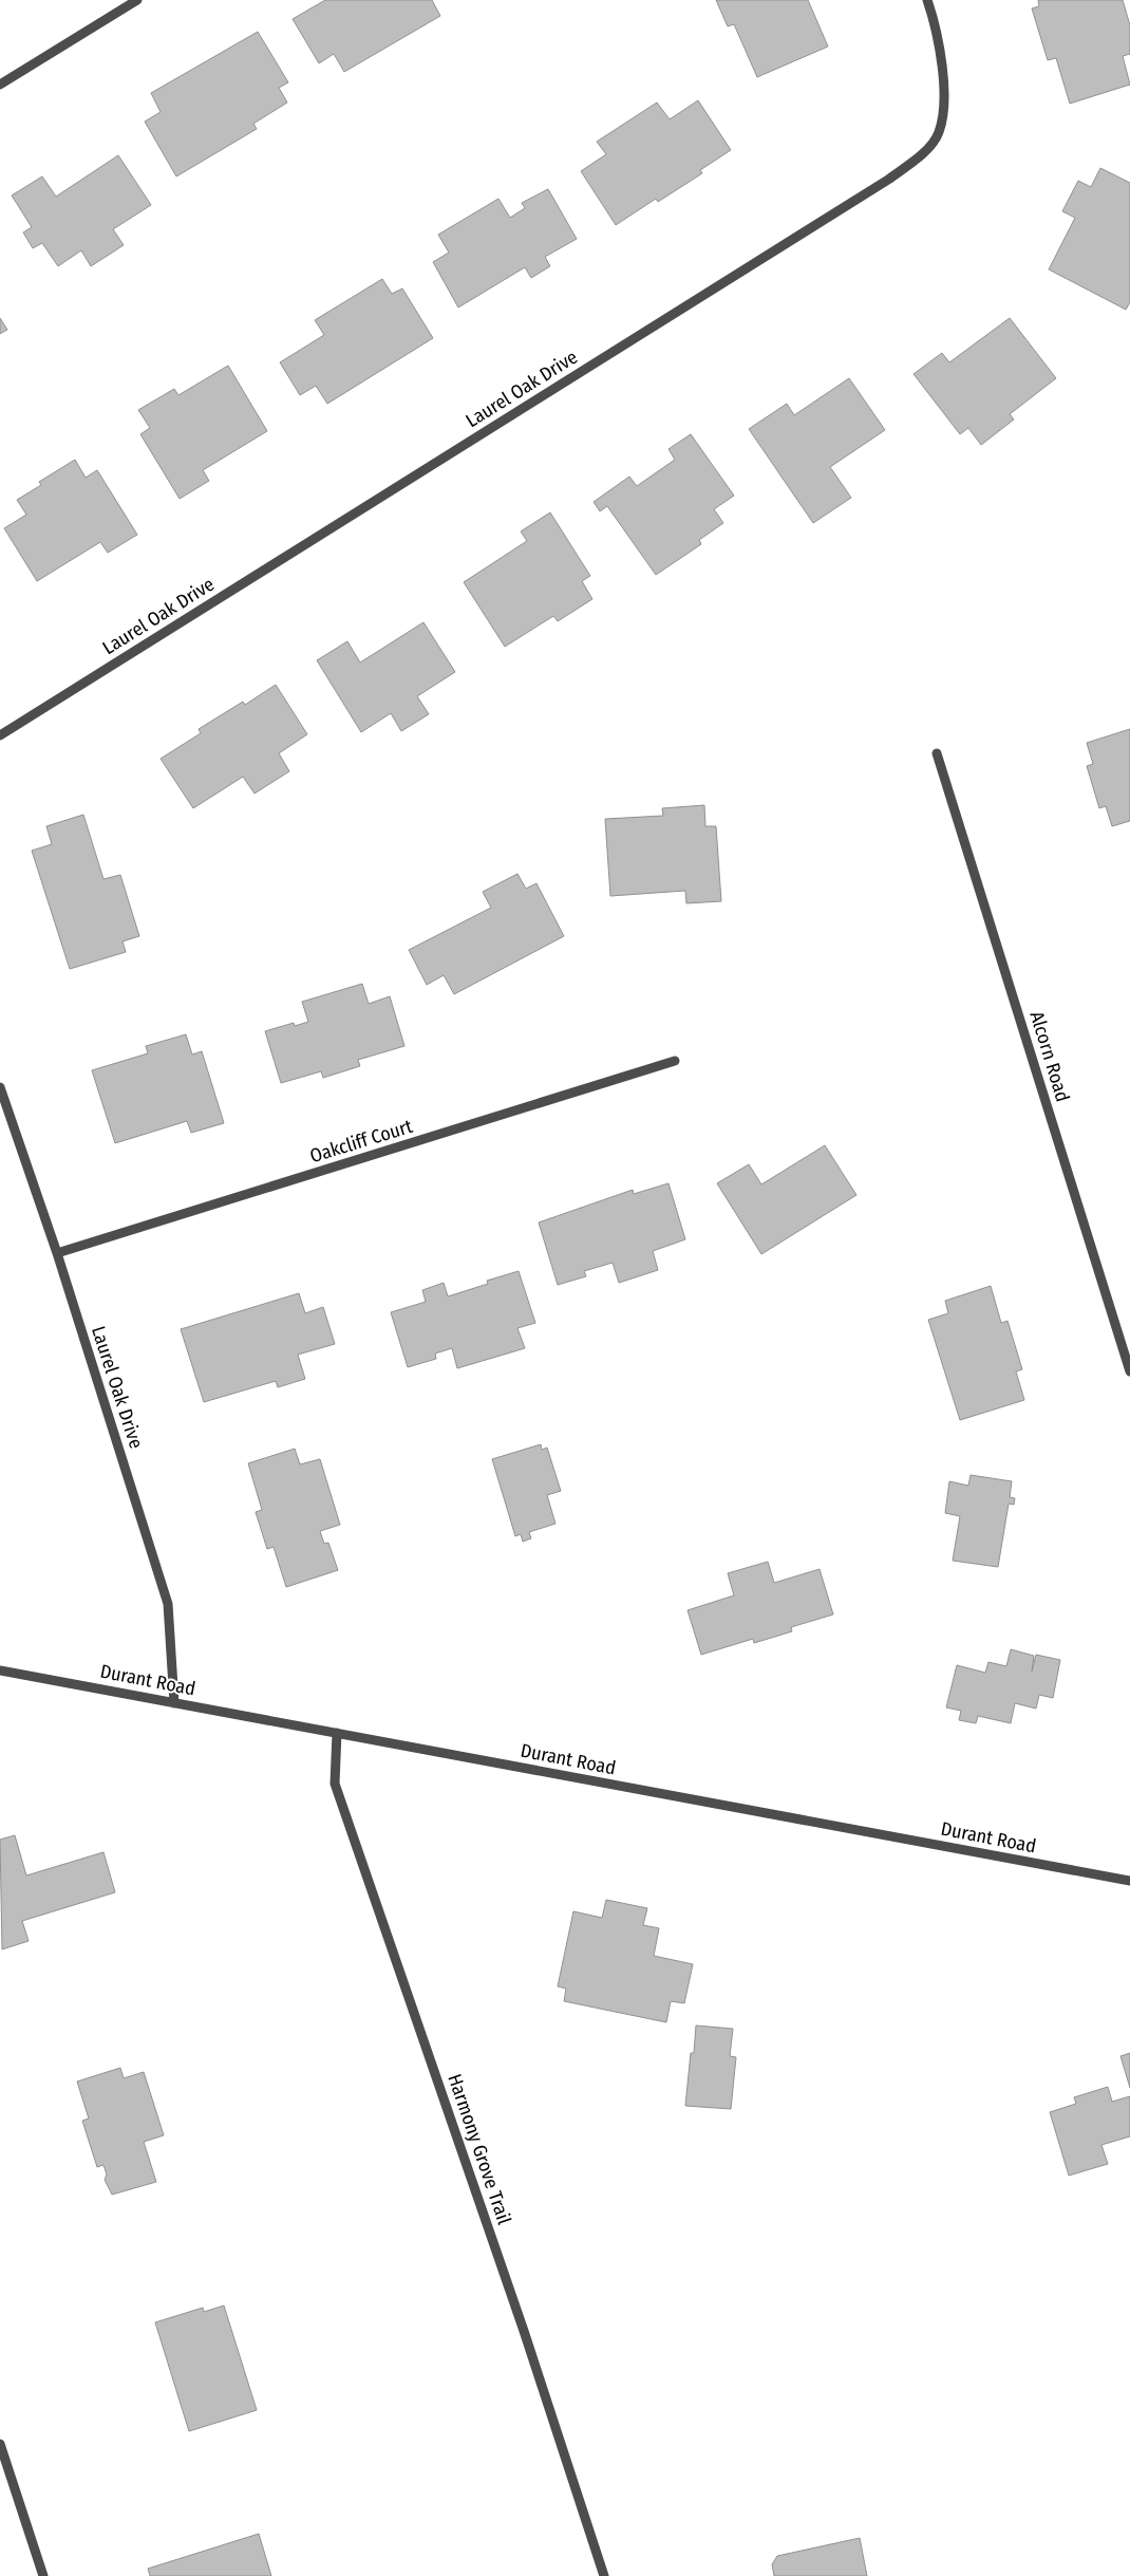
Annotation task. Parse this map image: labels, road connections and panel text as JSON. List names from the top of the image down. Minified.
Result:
{"streets":{"street":["Laurel Oak Drive","Alcorn Road","Oakcliff Court","Durant Road","Harmony Grove Trail"]},"crossings":[["Laurel Oak Drive","Oakcliff Court"],["Laurel Oak Drive","Durant Road"],["Durant Road","Harmony Grove Trail"]]}
